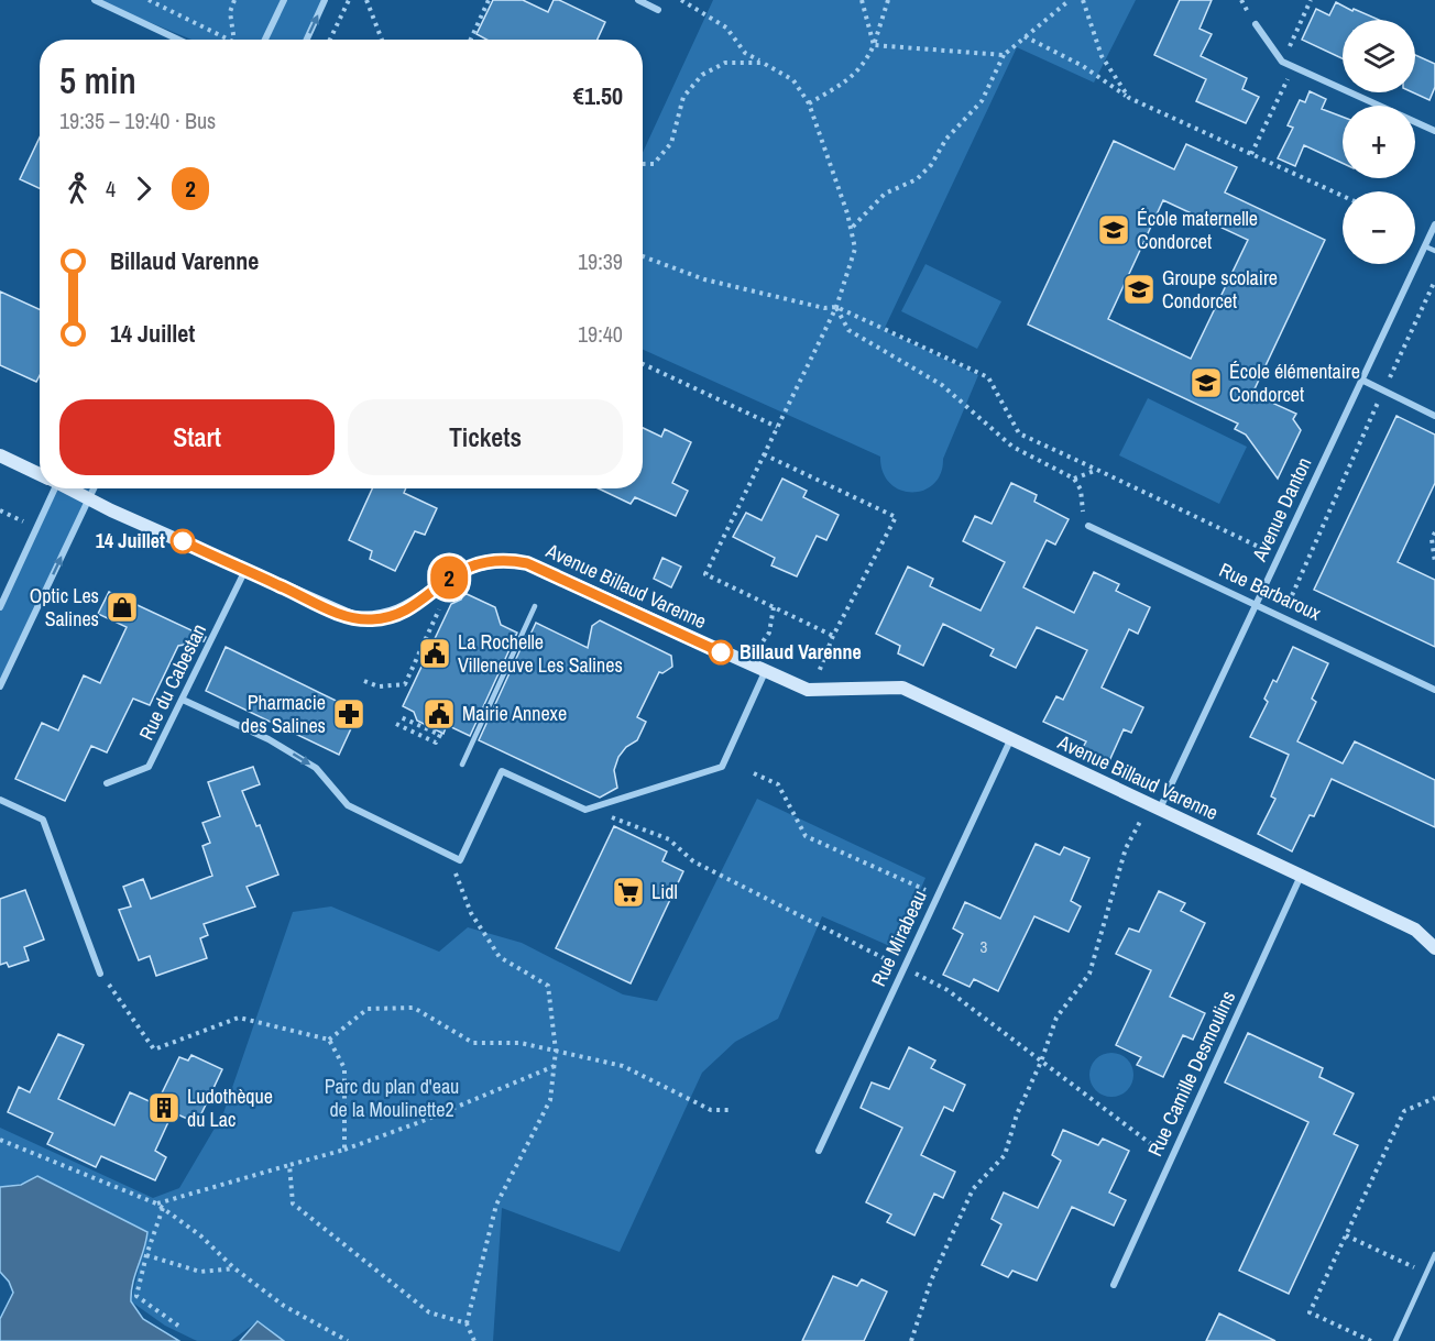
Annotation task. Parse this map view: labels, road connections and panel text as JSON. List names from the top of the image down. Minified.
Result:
{"streets":{"street":["Avenue Danton","Avenue Billaud Varenne","Rue Barbaroux","Rue du Cabestan","Rue Mirabeau","Rue Camille Desmoulins"]},"crossings":[["Avenue Danton","Avenue Billaud Varenne"],["Avenue Danton","Rue Barbaroux"],["Avenue Billaud Varenne","Rue du Cabestan"],["Avenue Billaud Varenne","Rue Mirabeau"],["Avenue Billaud Varenne","Rue Camille Desmoulins"]],"parks":["Parc du plan d'eau de la Moulinette2"],"places":{"school or university":["École maternelle Condorcet","Groupe scolaire Condorcet","École élémentaire Condorcet"],"other":["14 Juillet","Billaud Varenne"],"shop":["Optic Les Salines"],"public building":["La Rochelle Villeneuve Les Salines","Mairie Annexe"],"pharmacy":["Pharmacie des Salines"],"supermarket":["Lidl"],"building":["Ludothèque du Lac"]},"lines":["bus line 2"],"house_numbers":["3"],"page":{"on_map":"2","map_buttons":["+","−"],"heading":["5 min","19:35 – 19:40 · Bus","€1.50"],"legs":["4","2"],"list":[{"name":"Billaud Varenne","value":"19:39"},{"name":"14 Juillet","value":"19:40"}],"buttons":["Start","Tickets"]}}
